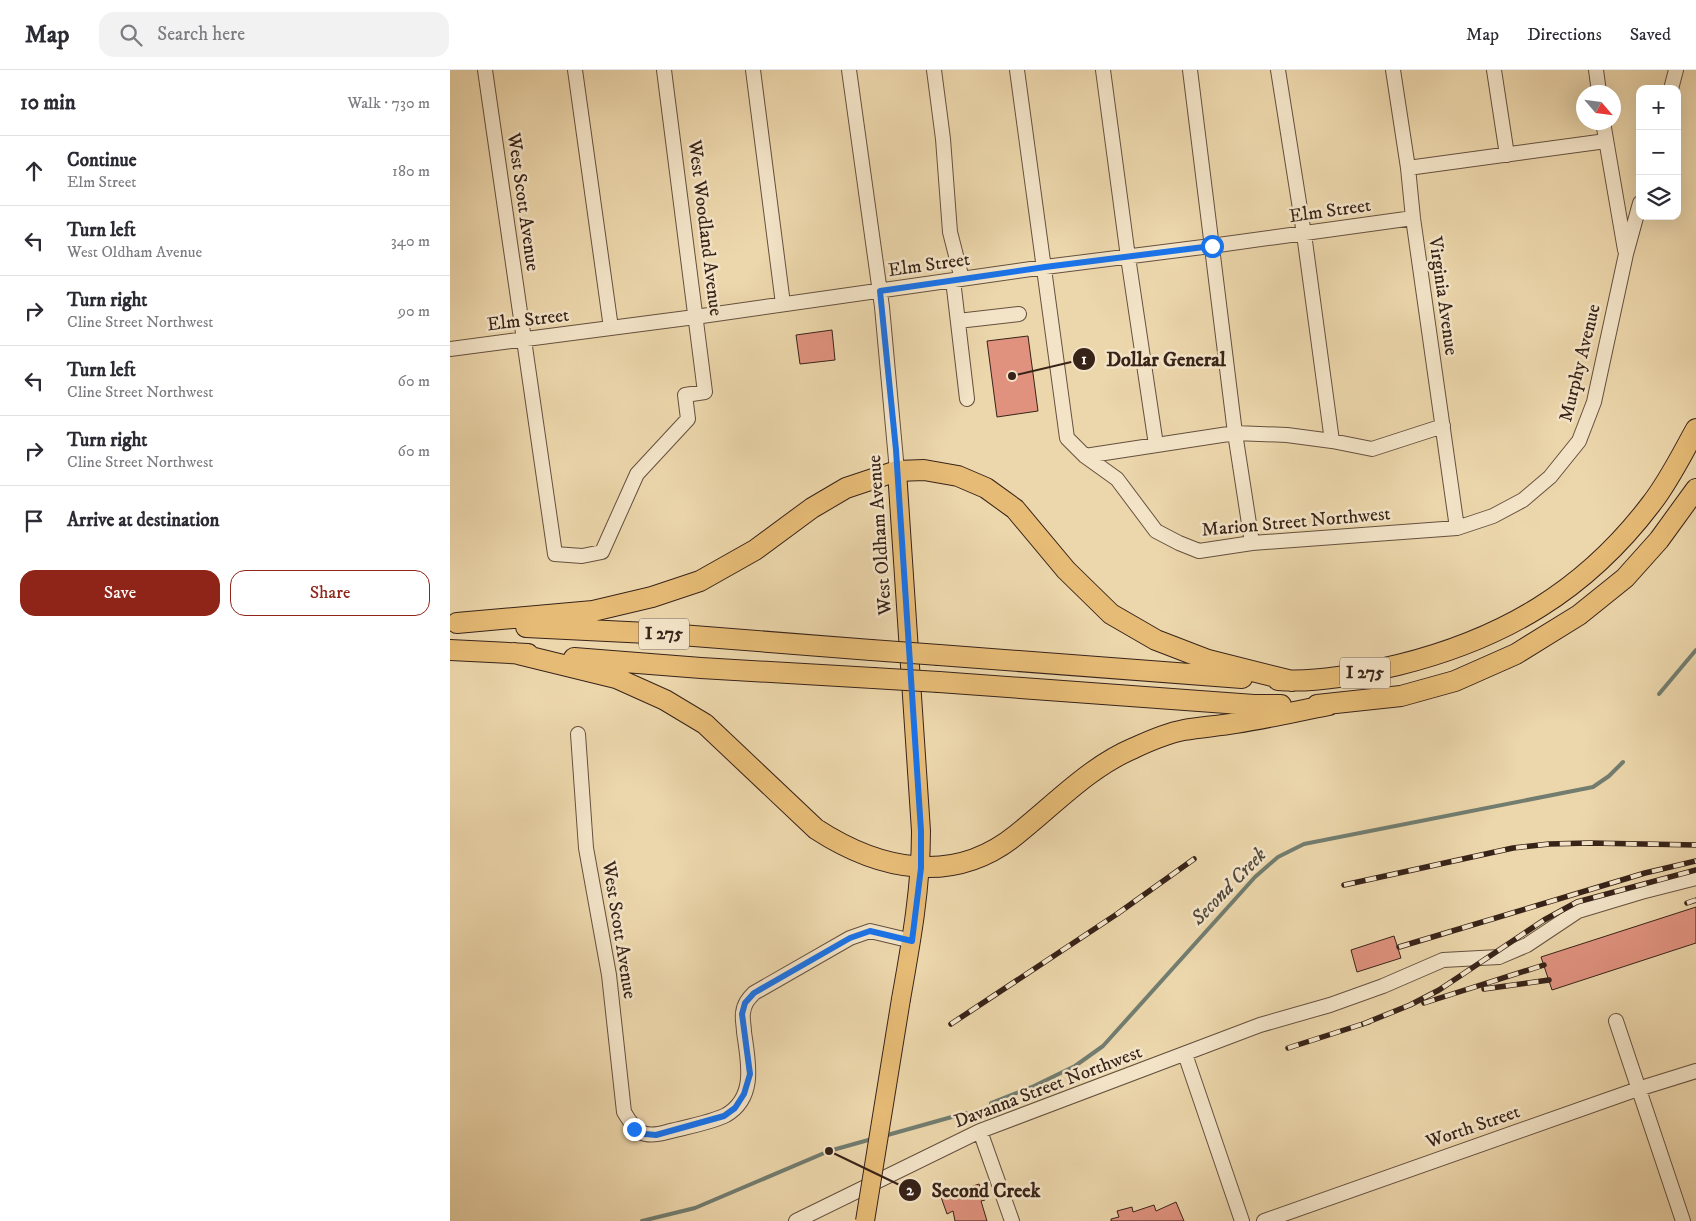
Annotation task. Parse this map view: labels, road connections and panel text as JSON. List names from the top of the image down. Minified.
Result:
{"streets":{"highway":["I 275"],"main road":["West Oldham Avenue"],"street":["West Scott Avenue","Elm Street","West Woodland Avenue","Virginia Avenue","Murphy Avenue","Marion Street Northwest","Davanna Street Northwest","Worth Street"]},"crossings":[["West Scott Avenue","Elm Street"],["West Scott Avenue","West Woodland Avenue"],["West Scott Avenue","West Oldham Avenue"],["Elm Street","West Woodland Avenue"],["Elm Street","Virginia Avenue"],["Elm Street","Marion Street Northwest"],["Elm Street","West Oldham Avenue"],["Virginia Avenue","Murphy Avenue"],["Virginia Avenue","Marion Street Northwest"],["Murphy Avenue","Marion Street Northwest"]],"water":["Second Creek"],"places":["Dollar General","Second Creek"],"north":"bottom right","page":{"header":"Map","search":"Search here","nav":["Map","Directions","Saved"],"heading":["10 min","Walk · 730 m"],"map_buttons":["+","−"],"list":[["Continue","Elm Street","180 m"],["Turn left","West Oldham Avenue","340 m"],["Turn right","Cline Street Northwest","90 m"],["Turn left","Cline Street Northwest","60 m"],["Turn right","Cline Street Northwest","60 m"],"Arrive at destination"],"buttons":["Save","Share"]}}
